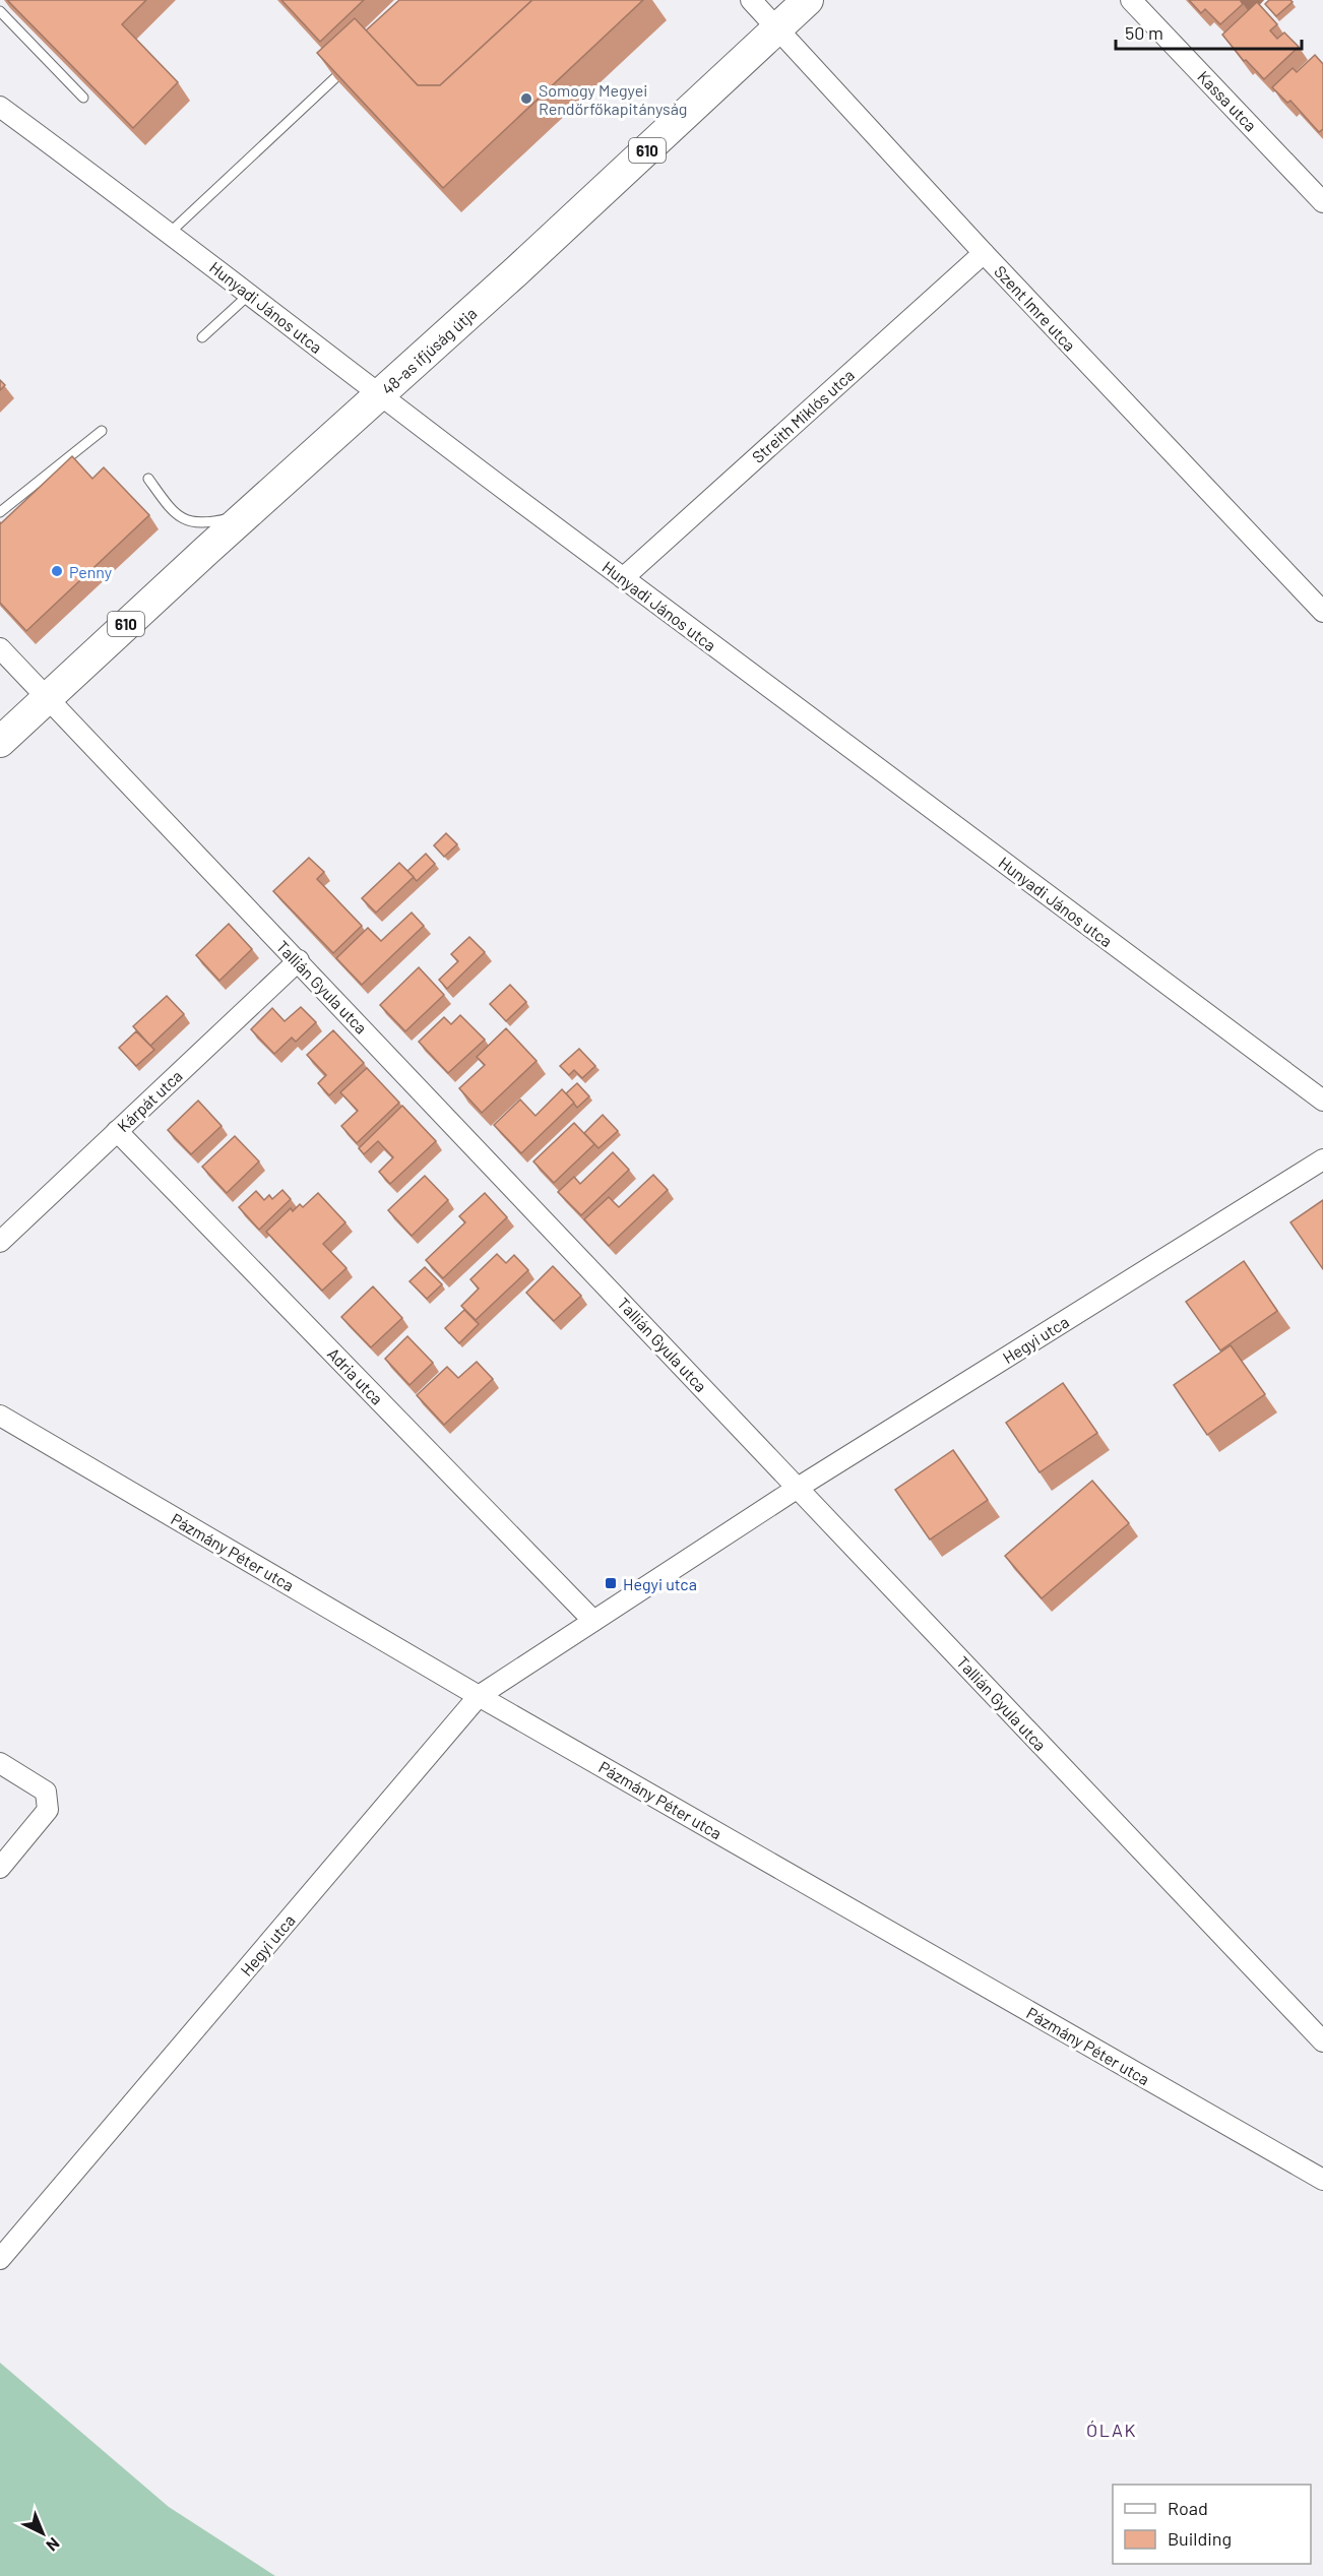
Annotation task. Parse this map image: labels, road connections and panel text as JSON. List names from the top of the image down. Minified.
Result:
{"streets":{"main road":["610","48-as ifjúság útja"],"street":["Kassa utca","Hunyadi János utca","Szent Imre utca","Streith Miklós utca","Tallián Gyula utca","Kárpát utca","Hegyi utca","Adria utca","Pázmány Péter utca"]},"crossings":[["610","48-as ifjúság útja"],["610","Tallián Gyula utca"],["Hunyadi János utca","48-as ifjúság útja"],["Hunyadi János utca","Streith Miklós utca"],["Szent Imre utca","48-as ifjúság útja"],["Szent Imre utca","Streith Miklós utca"],["48-as ifjúság útja","Tallián Gyula utca"],["Tallián Gyula utca","Kárpát utca"],["Tallián Gyula utca","Hegyi utca"],["Kárpát utca","Adria utca"],["Hegyi utca","Adria utca"],["Hegyi utca","Pázmány Péter utca"]],"districts":["ÓLAK"],"places":{"other":["Somogy Megyei Rendőrfőkapitányság","Penny"],"transit":["Hegyi utca"]},"legend":["Road","Building"],"scale_bar":"50 m","north":"bottom right"}
